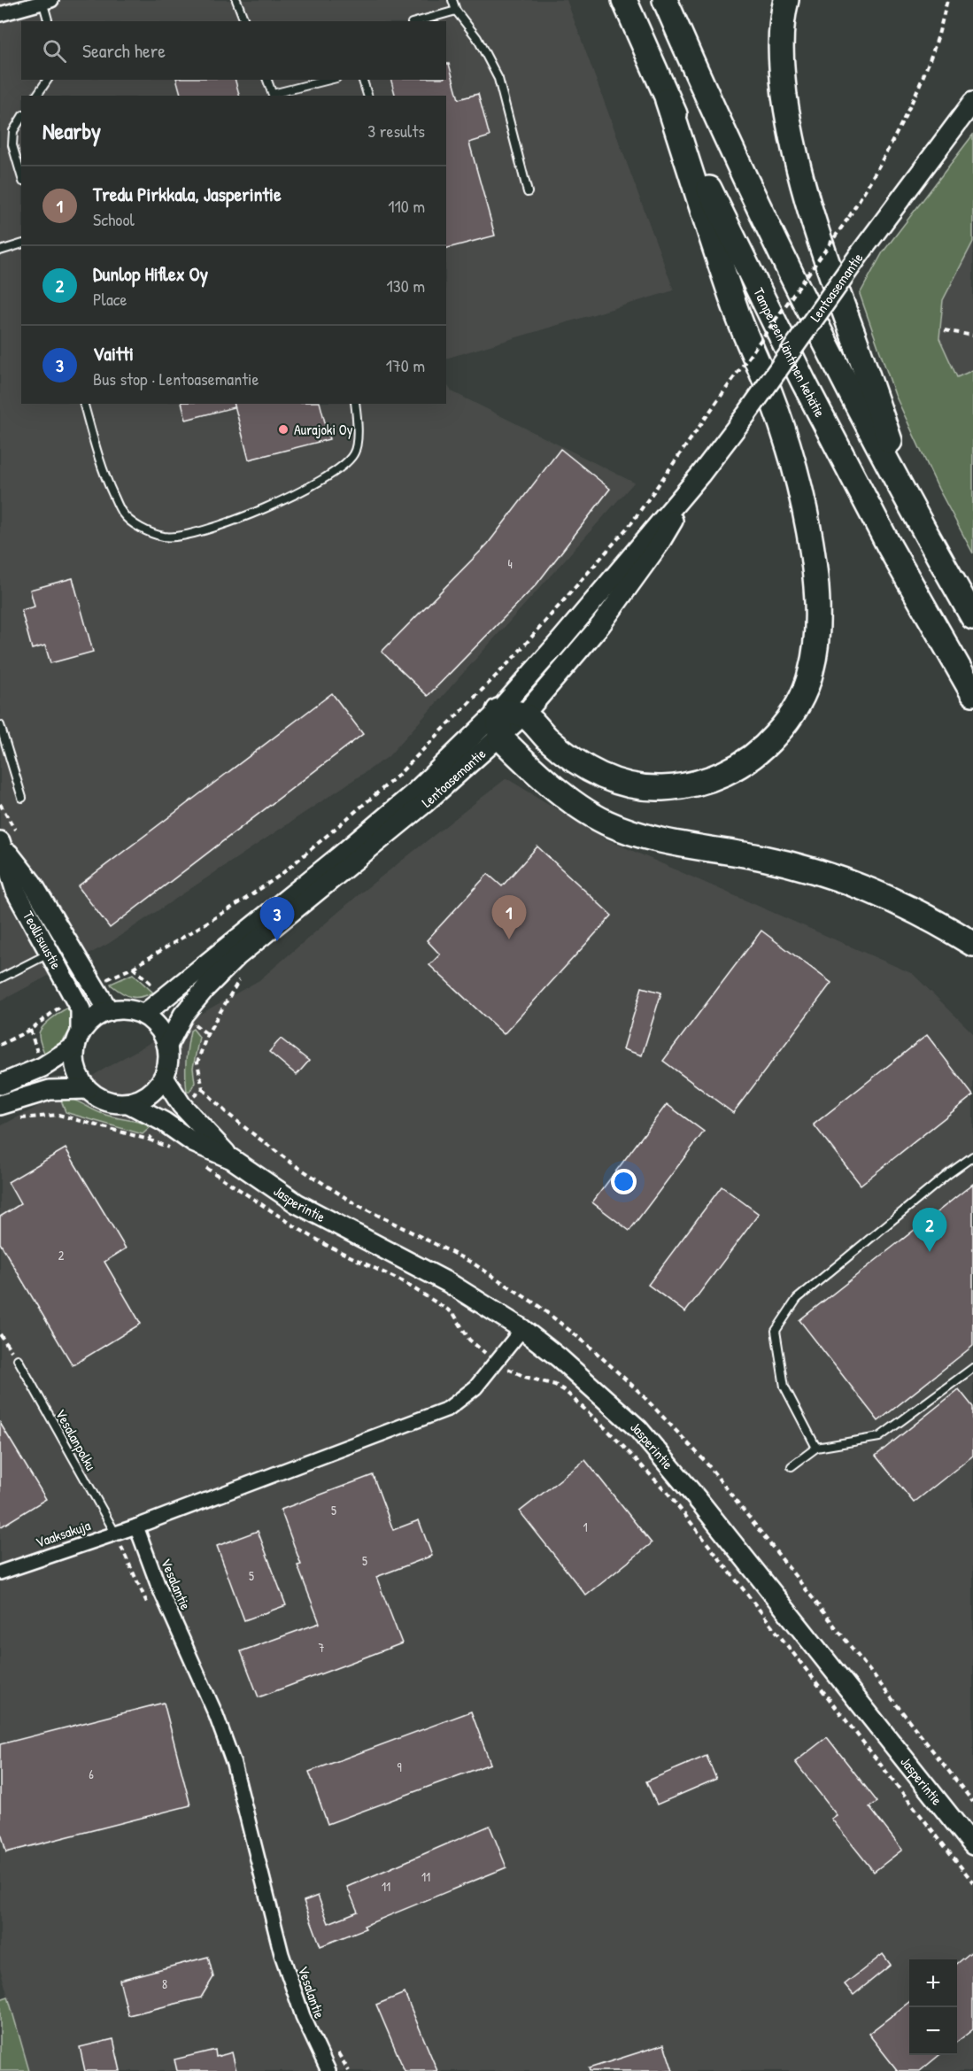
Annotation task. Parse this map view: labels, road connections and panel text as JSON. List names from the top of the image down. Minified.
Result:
{"streets":{"highway":["Tampereen läntinen kehätie"],"main road":["Lentoasemantie","Teollisuustie","Jasperintie"],"street":["Vaaksakuja","Vesalantie"],"lane":["Vesalanpolku"]},"crossings":[["Lentoasemantie","Teollisuustie"],["Lentoasemantie","Jasperintie"],["Teollisuustie","Jasperintie"],["Vesalanpolku","Vaaksakuja"],["Vaaksakuja","Vesalantie"]],"places":["Aurajoki Oy"],"house_numbers":["4","2","5","1","5","5","7","9","6","11","11","8"],"page":{"search":"Search here","heading":["Nearby","3 results"],"list":[{"mark":"1","name":"Tredu Pirkkala, Jasperintie","note":"School","value":"110 m"},{"mark":"2","name":"Dunlop Hiflex Oy","note":"Place","value":"130 m"},{"mark":"3","name":"Vaitti","note":"Bus stop · Lentoasemantie","value":"170 m"}],"pins":["1","3","2"],"map_buttons":["+","−"]}}
